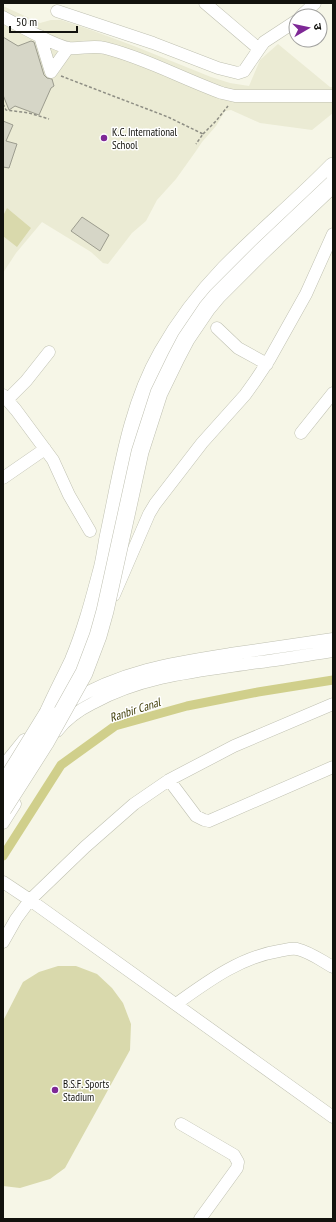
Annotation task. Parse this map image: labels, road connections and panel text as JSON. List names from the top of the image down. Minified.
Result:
{"water":["Ranbir Canal"],"places":["K.C. International School","B.S.F. Sports Stadium"],"scale_bar":"50 m","north":"right"}
